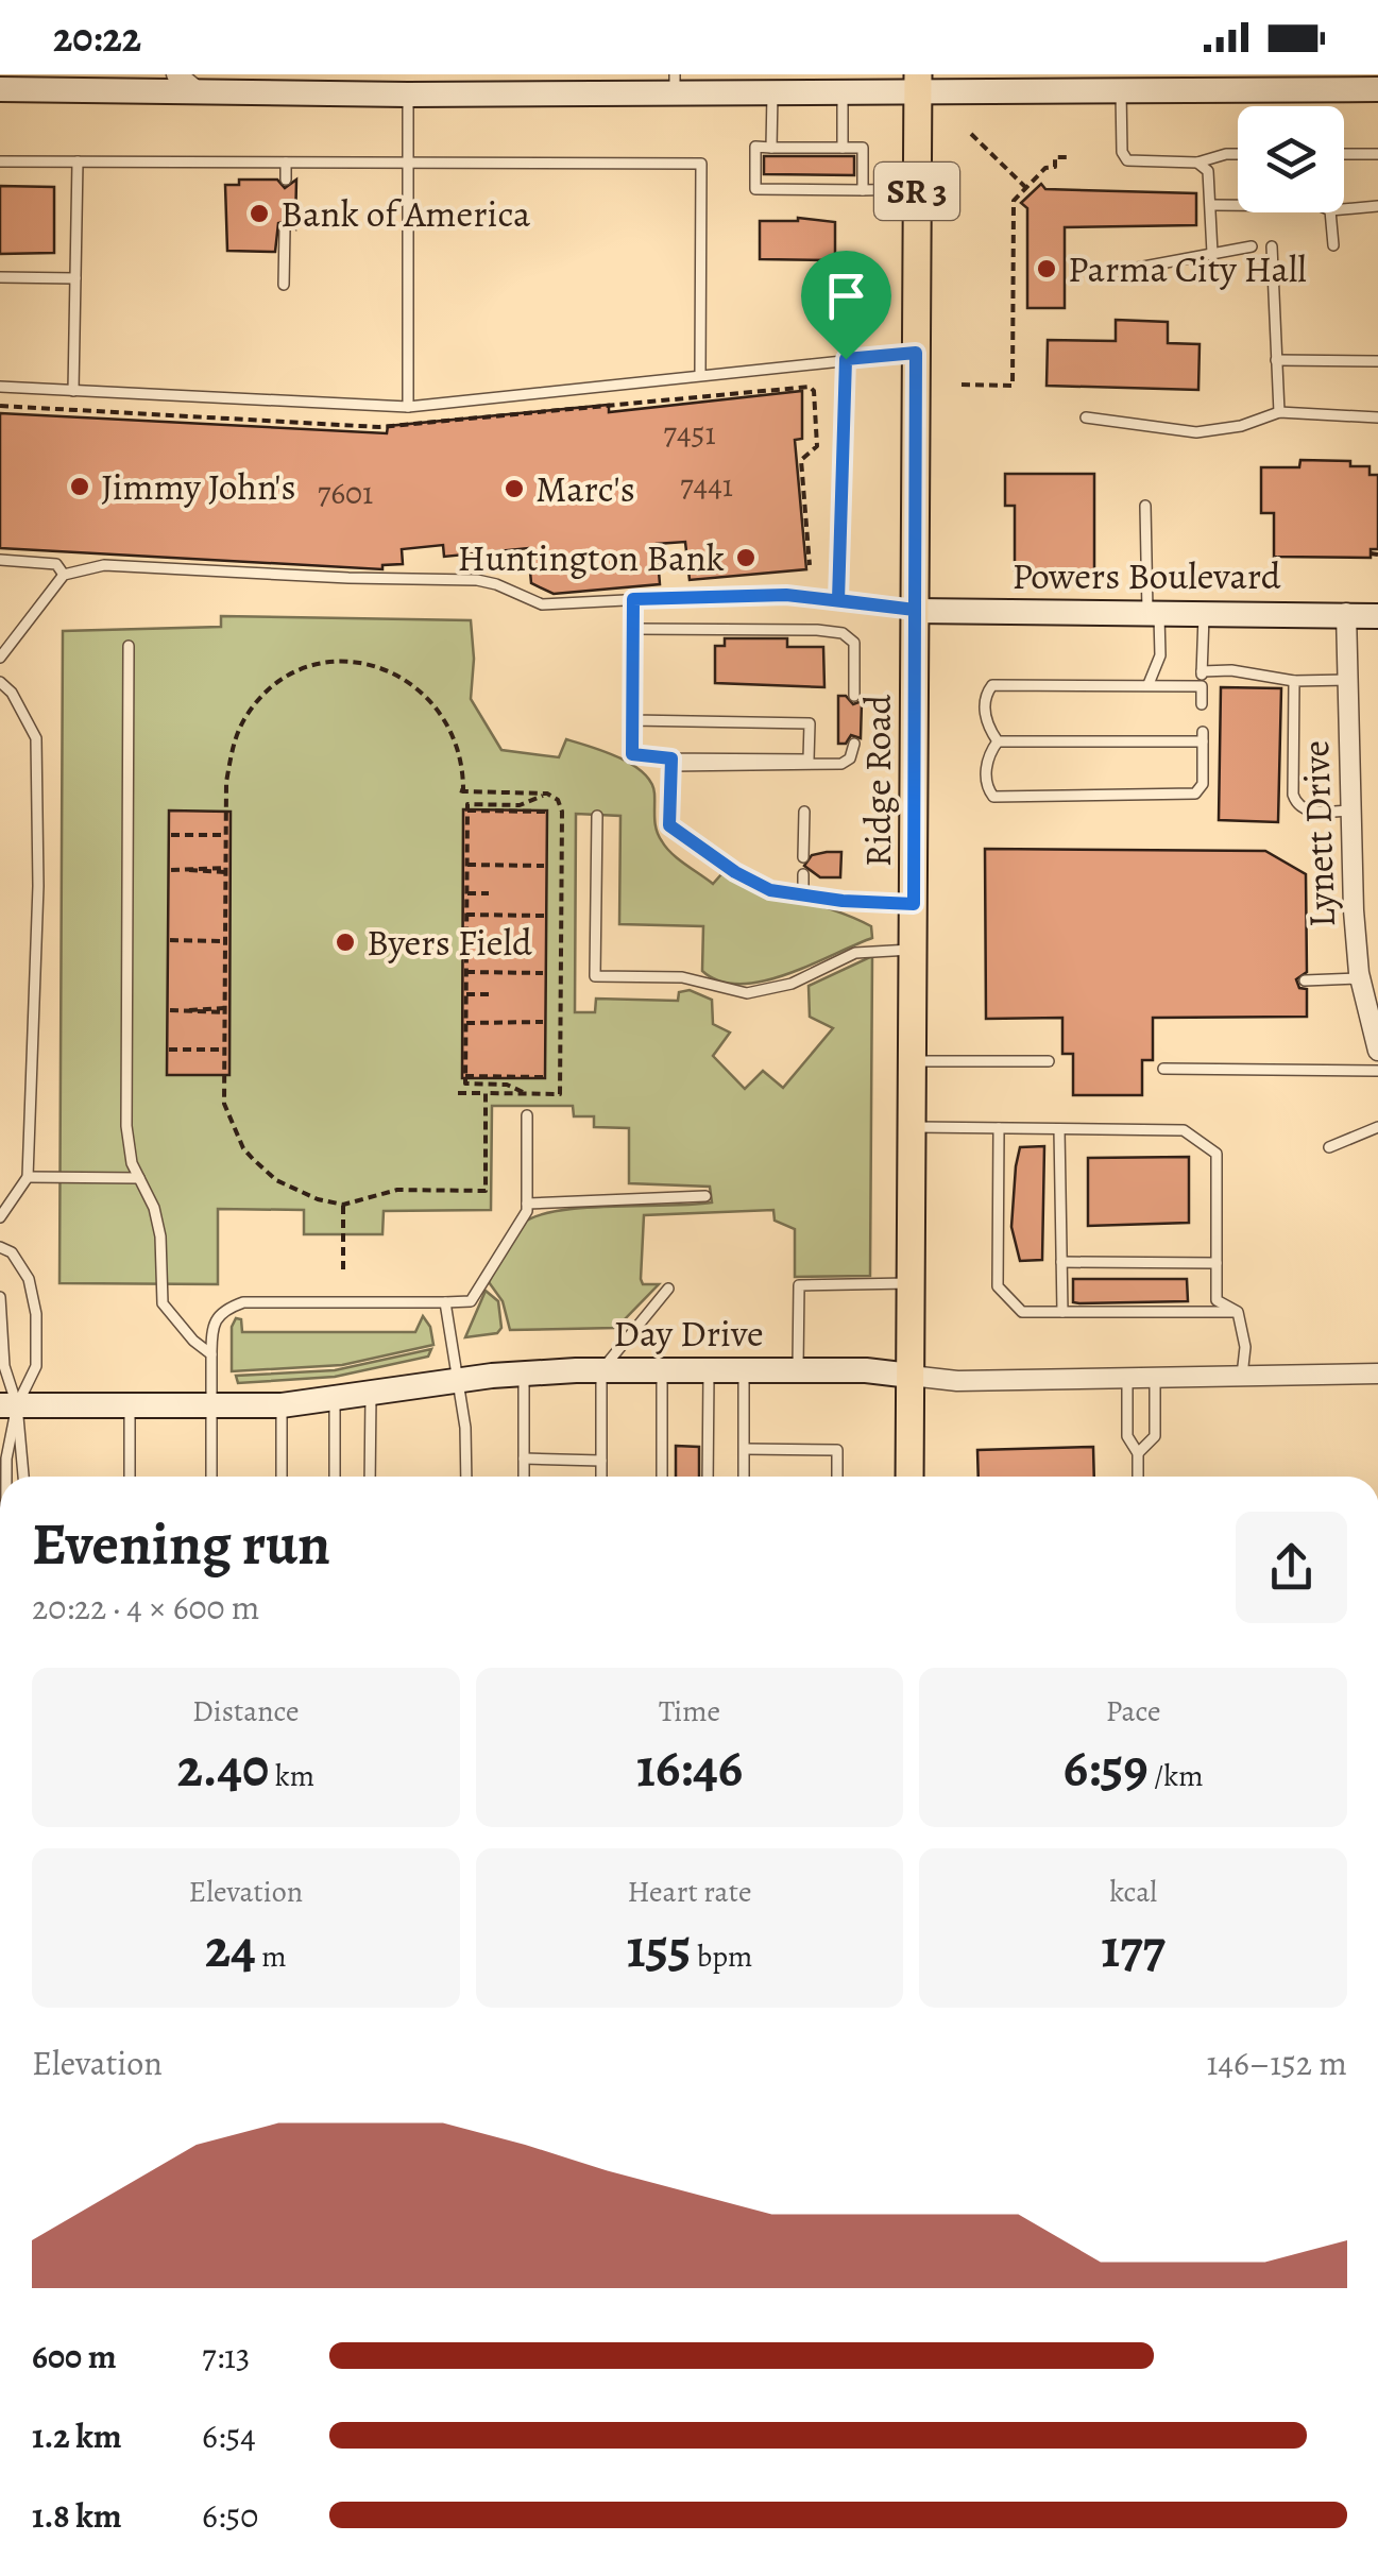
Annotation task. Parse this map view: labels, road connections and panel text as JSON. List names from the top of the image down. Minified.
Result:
{"streets":{"main road":["SR 3","Powers Boulevard","Ridge Road","Day Drive"],"street":["Lynett Drive"]},"crossings":[["Powers Boulevard","Ridge Road"],["Powers Boulevard","Lynett Drive"],["Ridge Road","Day Drive"]],"places":["Bank of America","Parma City Hall","Jimmy John's","Marc's","Huntington Bank","Byers Field"],"house_numbers":["7451","7441","7601"],"page":{"status":"20:22","heading":["Evening run","20:22 · 4 × 600 m"],"stats":[["Distance","2.40 km"],["Time","16:46"],["Pace","6:59 /km"],["Elevation","24 m"],["Heart rate","155 bpm"],["kcal","177"]],"chart":["Elevation","146–152 m"],"list":[{"name":"600 m","note":"7:13"},{"name":"1.2 km","note":"6:54"},{"name":"1.8 km","note":"6:50"}]}}
